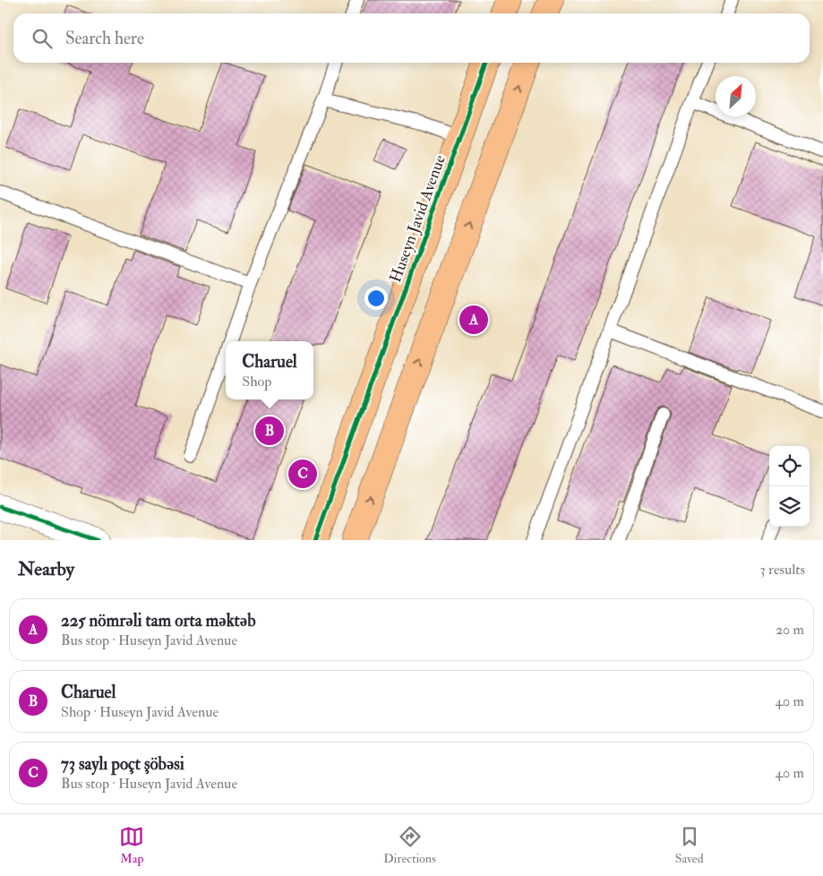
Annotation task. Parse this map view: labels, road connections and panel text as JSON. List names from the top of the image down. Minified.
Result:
{"streets":{"main road":["Huseyn Javid Avenue"]},"north":"top right","page":{"search":"Search here","pins":["A","B","C"],"popup":["Charuel","Shop"],"heading":["Nearby","3 results"],"list":[{"mark":"A","name":"225 nömrəli tam orta məktəb","note":"Bus stop · Huseyn Javid Avenue","value":"20 m"},{"mark":"B","name":"Charuel","note":"Shop · Huseyn Javid Avenue","value":"40 m"},{"mark":"C","name":"73 saylı poçt şöbəsi","note":"Bus stop · Huseyn Javid Avenue","value":"40 m"}],"nav":["Map","Directions","Saved"]}}
